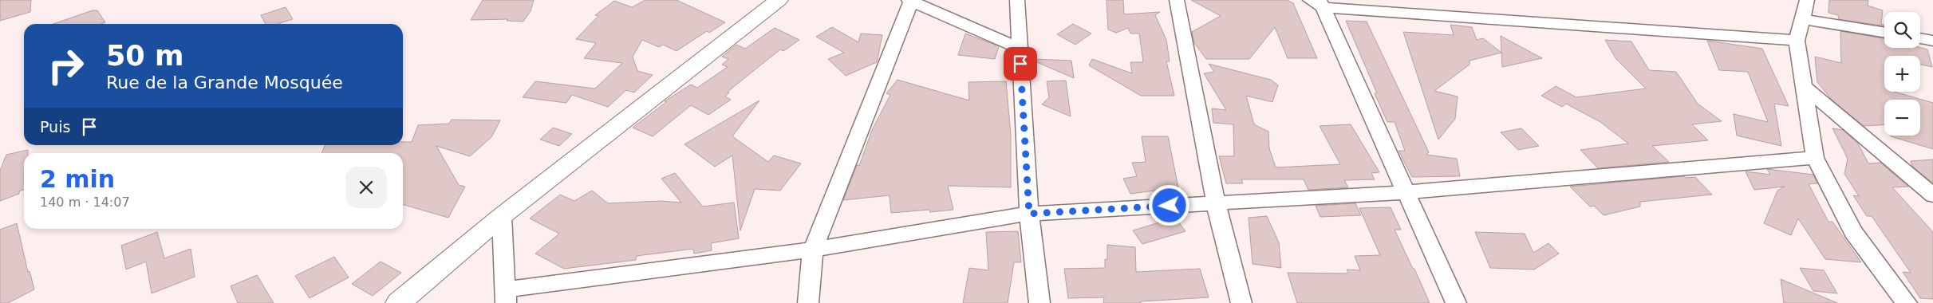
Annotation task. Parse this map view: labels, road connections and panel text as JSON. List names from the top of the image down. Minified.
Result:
{"page":{"map_buttons":["+","−"],"turn":["50 m","Rue de la Grande Mosquée"],"then":"Puis","heading":["2 min","140 m · 14:07"]}}
